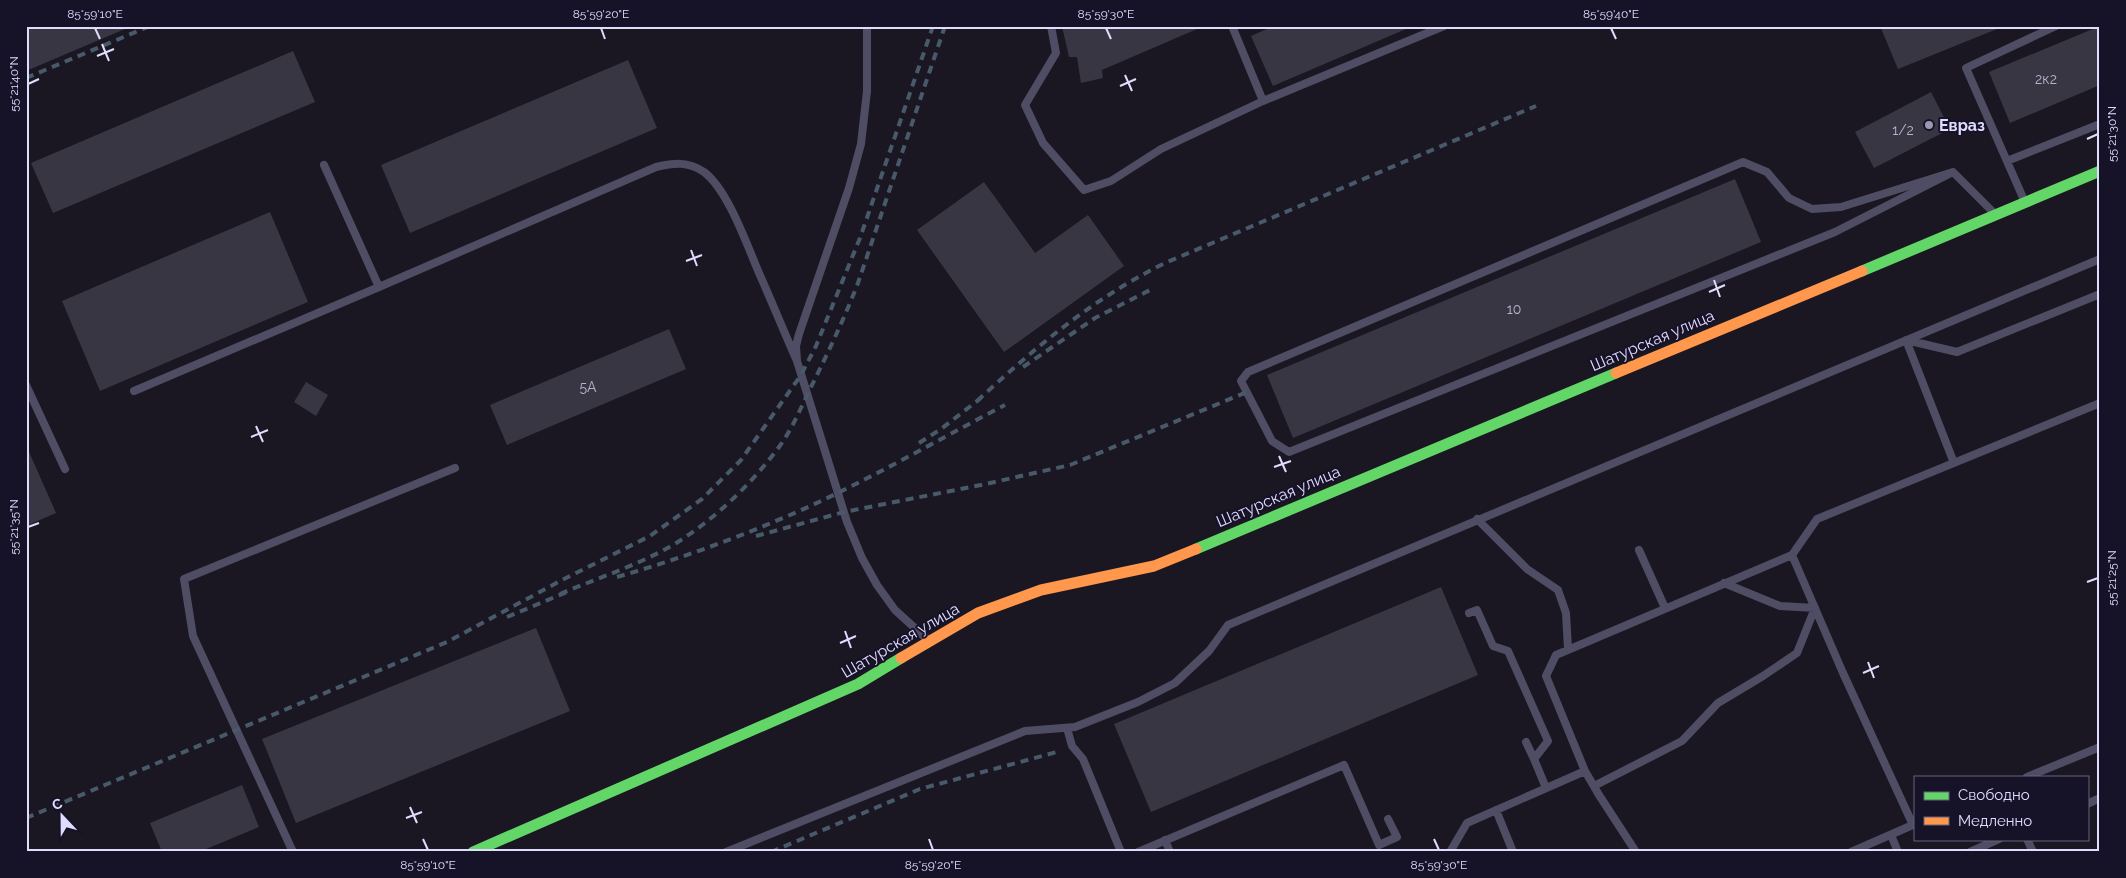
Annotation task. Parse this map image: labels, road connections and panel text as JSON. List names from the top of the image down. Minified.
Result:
{"streets":{"street":["Шатурская улица"]},"places":["Евраз"],"house_numbers":["2к2","1/2","10","5А"],"legend":["Свободно","Медленно"],"north":"top","coordinates":["85°59'10\"E","85°59'20\"E","85°59'30\"E","85°59'40\"E","55°21'40\"N","55°21'30\"N","55°21'35\"N","55°21'25\"N"]}
